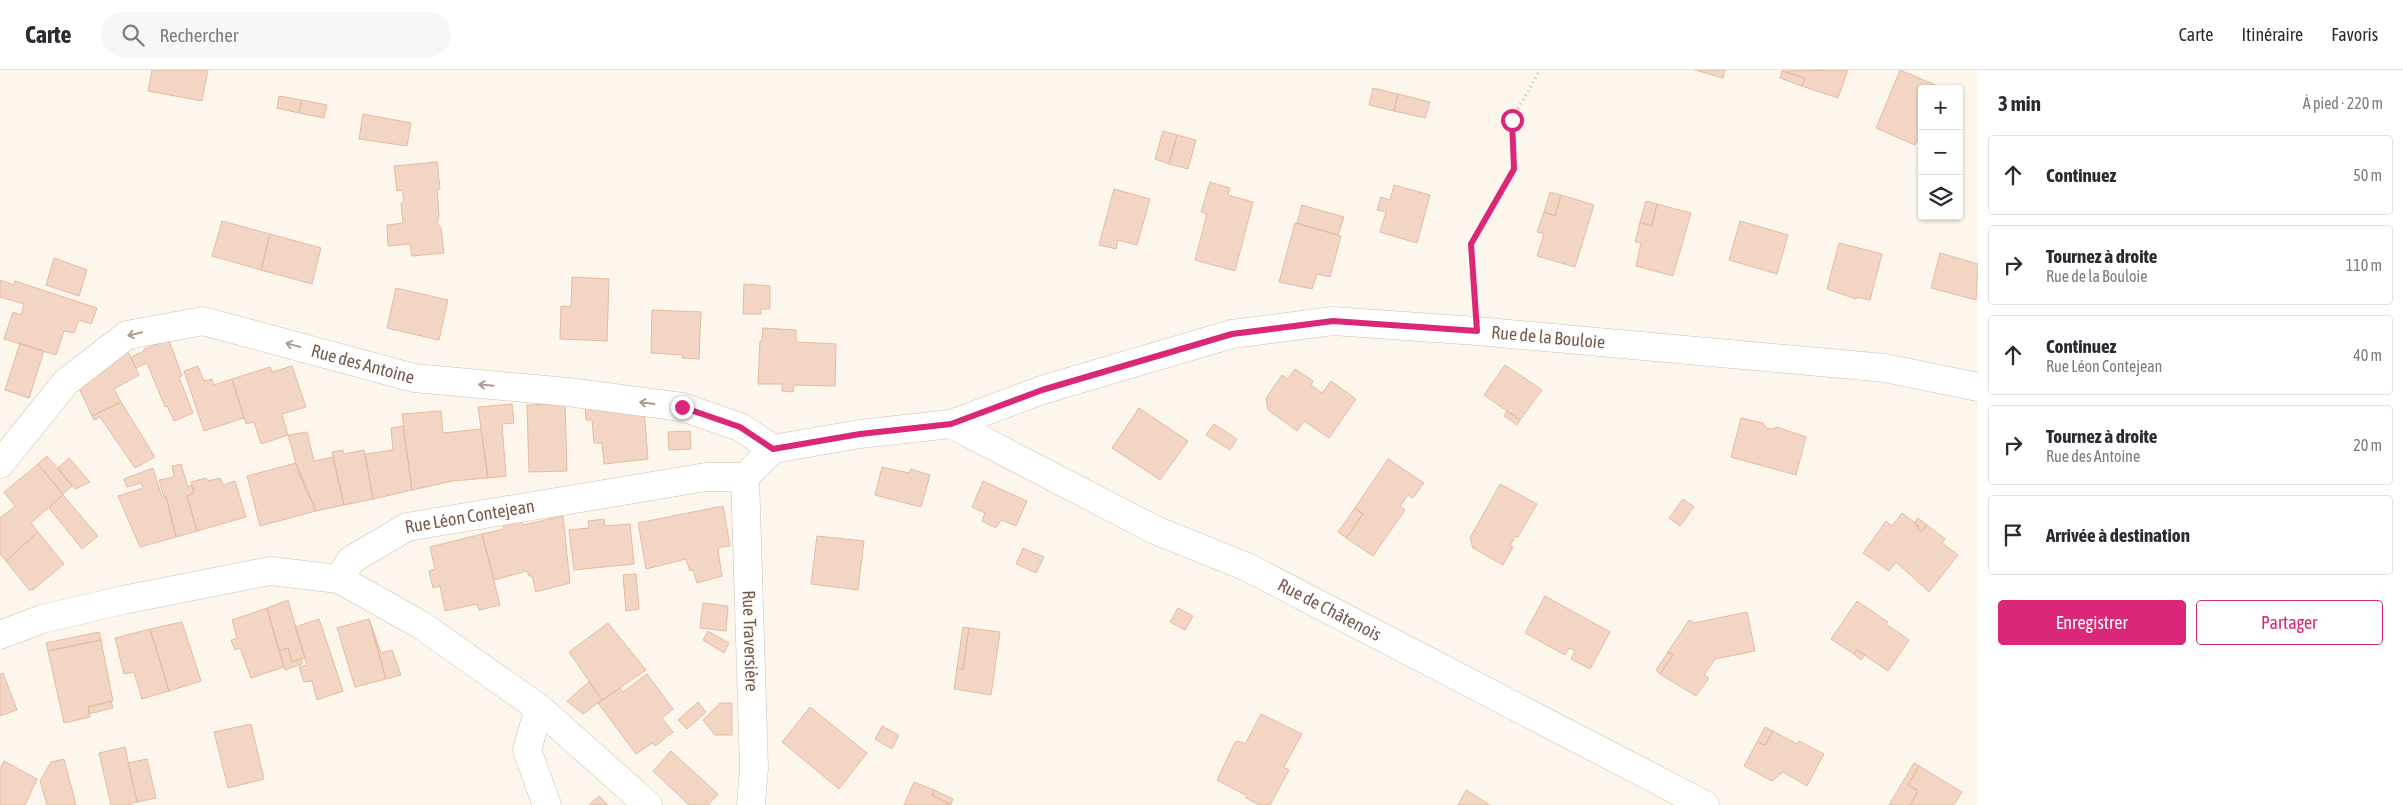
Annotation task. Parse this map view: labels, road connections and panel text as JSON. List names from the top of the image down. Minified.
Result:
{"streets":{"street":["Rue de la Bouloie","Rue des Antoine","Rue Léon Contejean","Rue de Châtenois","Rue Traversière"]},"crossings":[["Rue de la Bouloie","Rue de Châtenois"],["Rue Léon Contejean","Rue Traversière"]],"one_way":["Rue des Antoine"],"page":{"header":"Carte","search":"Rechercher","nav":["Carte","Itinéraire","Favoris"],"heading":["3 min","À pied · 220 m"],"map_buttons":["+","−"],"list":[["Continuez","50 m"],["Tournez à droite","Rue de la Bouloie","110 m"],["Continuez","Rue Léon Contejean","40 m"],["Tournez à droite","Rue des Antoine","20 m"],"Arrivée à destination"],"buttons":["Enregistrer","Partager"]}}
